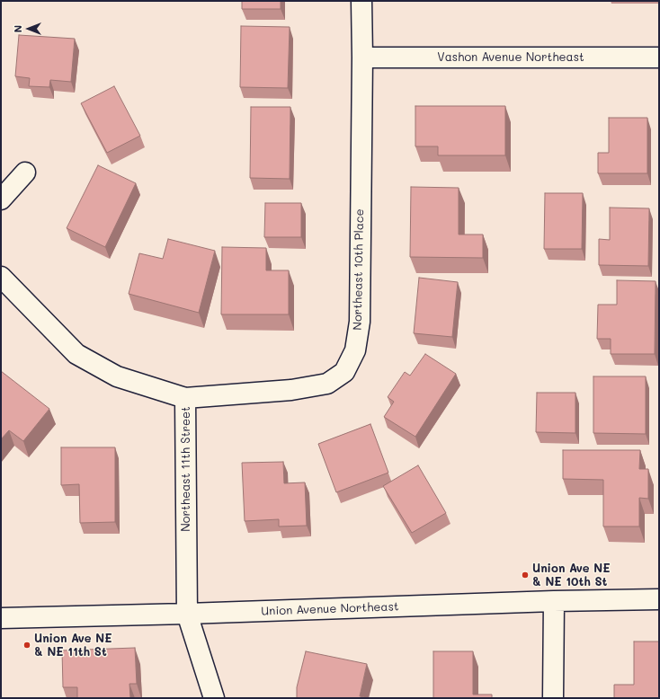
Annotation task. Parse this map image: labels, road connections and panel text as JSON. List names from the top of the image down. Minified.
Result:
{"streets":{"street":["Vashon Avenue Northeast","Northeast 10th Place","Northeast 11th Street","Union Avenue Northeast"]},"crossings":[["Vashon Avenue Northeast","Northeast 10th Place"],["Northeast 10th Place","Northeast 11th Street"],["Northeast 11th Street","Union Avenue Northeast"]],"places":["Union Ave NE & NE 10th St","Union Ave NE & NE 11th St"],"north":"left"}
